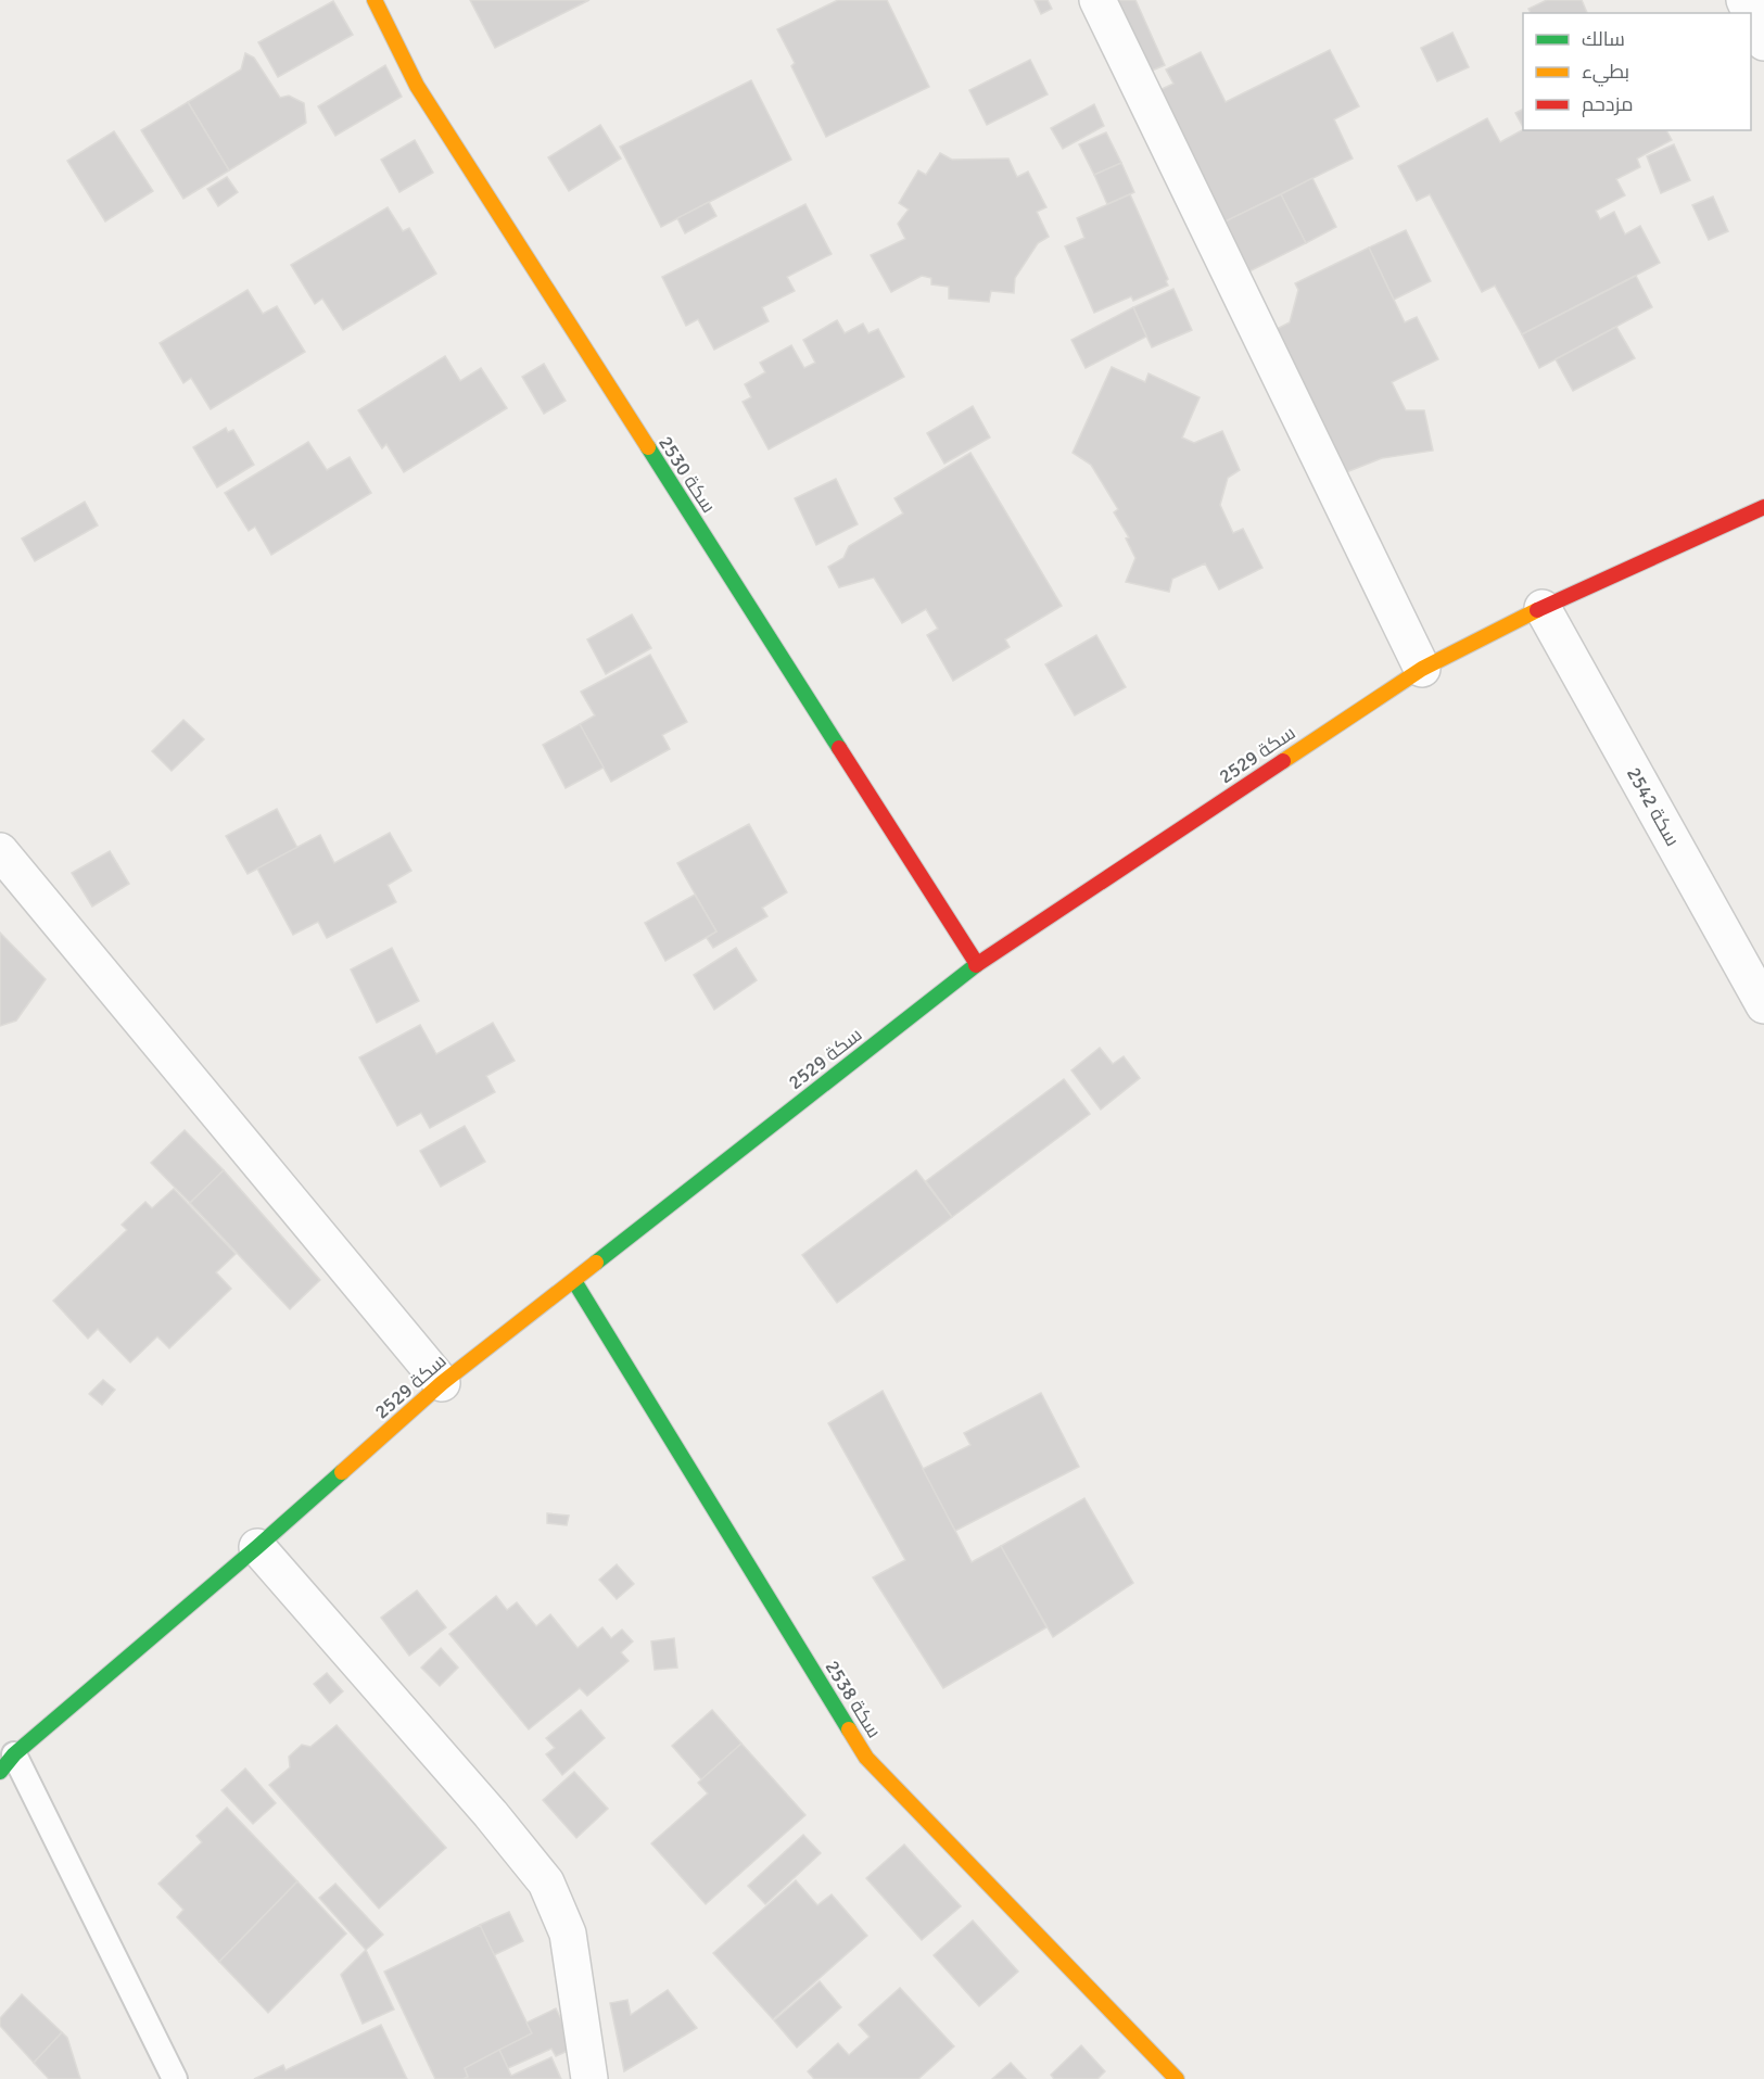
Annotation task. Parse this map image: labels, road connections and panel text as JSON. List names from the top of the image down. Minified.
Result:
{"streets":{"street":["سكة 2530","سكة 2529","سكة 2542","سكة 2538"]},"crossings":[["سكة 2530","سكة 2529"],["سكة 2529","سكة 2542"],["سكة 2529","سكة 2538"]],"legend":["سالك","بطيء","مزدحم"]}
